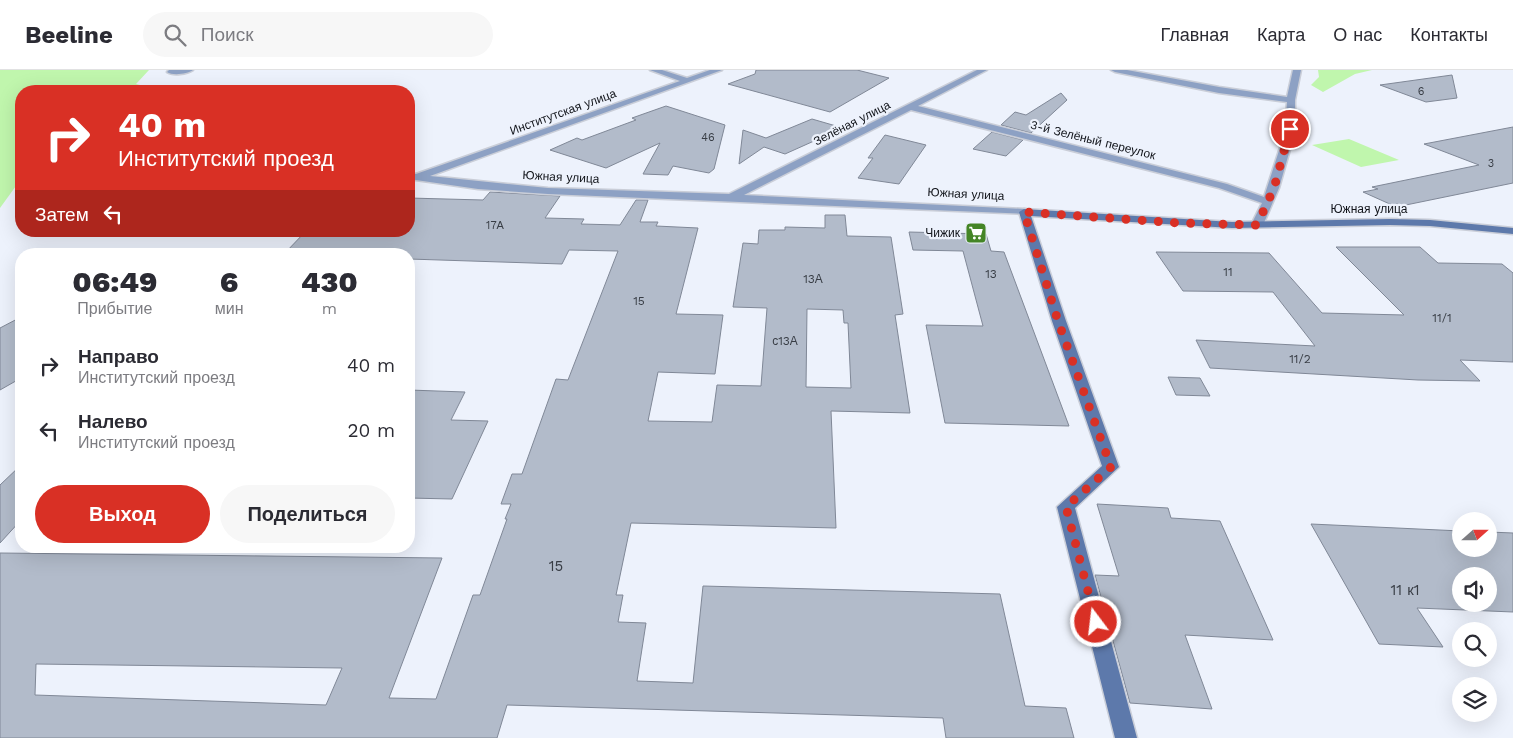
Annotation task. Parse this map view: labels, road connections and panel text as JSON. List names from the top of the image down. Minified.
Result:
{"streets":{"street":["Институтская улица","Зелёная улица","3-й Зелёный переулок","Южная улица"]},"crossings":[["Зелёная улица","3-й Зелёный переулок"],["Зелёная улица","Южная улица"]],"places":{"supermarket":["Чижик"]},"house_numbers":["6","46","3","17А","11","13","13А","15","11/1","с13А","11/2","15","11 к1"],"north":"right","page":{"header":"Beeline","search":"Поиск","nav":["Главная","Карта","О нас","Контакты"],"turn":["40 m","Институтский проезд"],"then":"Затем","eta":["06:49","Прибытие","6","мин","430","m"],"list":[{"name":"Направо","note":"Институтский проезд","value":"40 m"},{"name":"Налево","note":"Институтский проезд","value":"20 m"}],"buttons":["Выход","Поделиться"]}}
